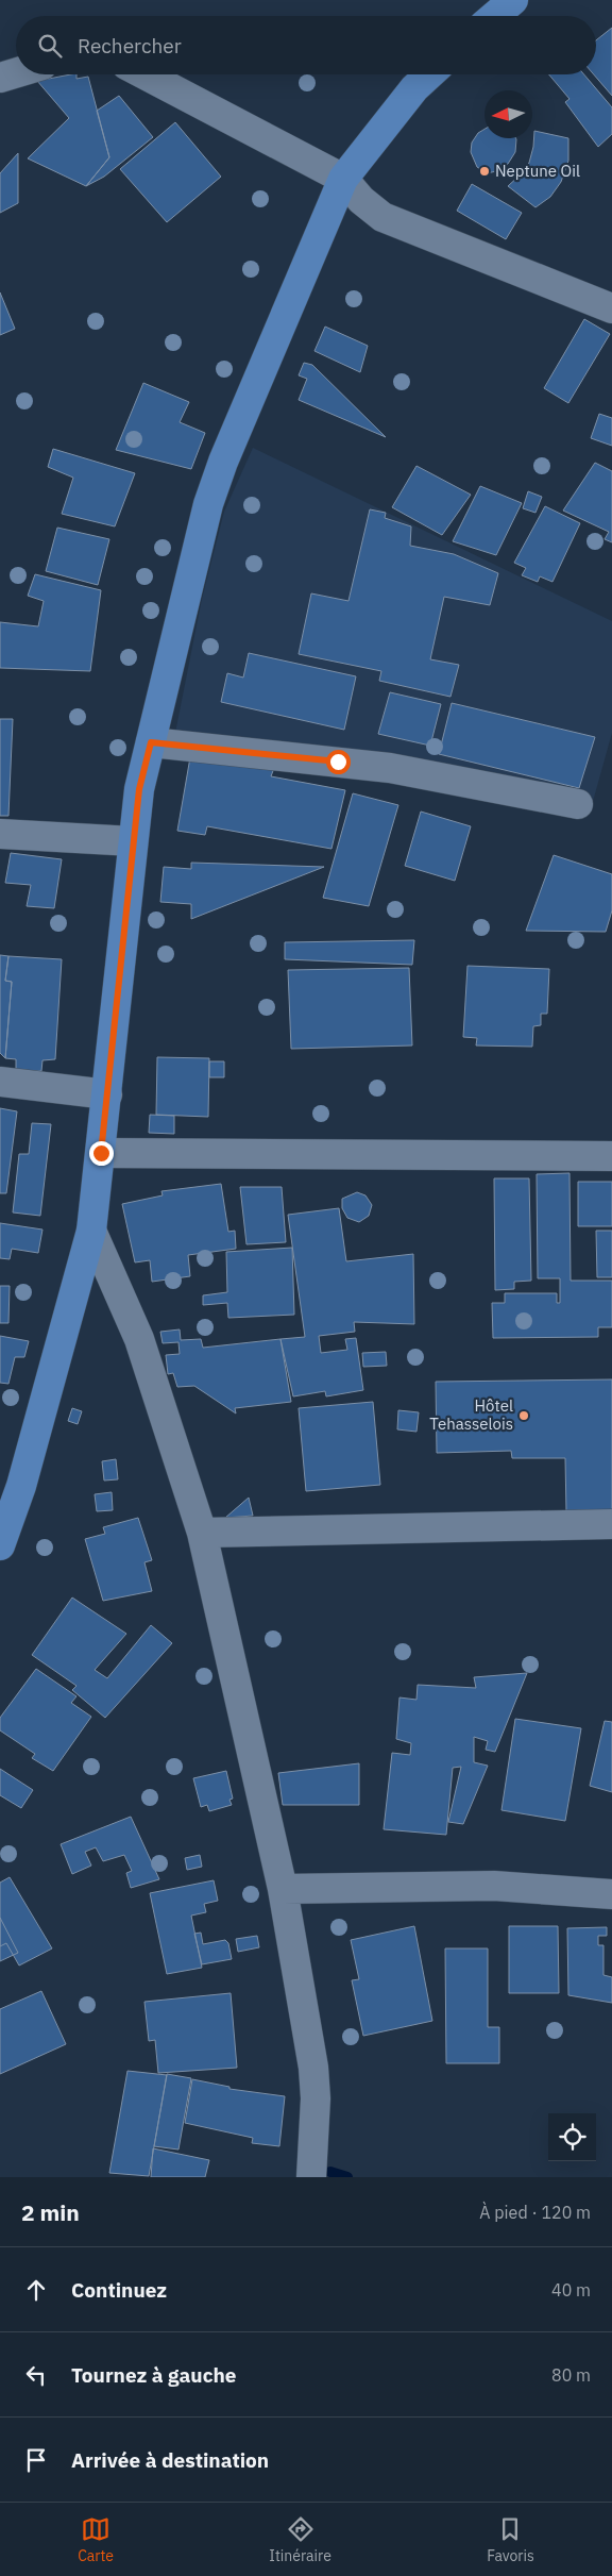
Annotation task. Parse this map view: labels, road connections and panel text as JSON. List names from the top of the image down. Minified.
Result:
{"places":["Neptune Oil","Hôtel Tehasselois"],"north":"left","page":{"search":"Rechercher","heading":["2 min","À pied · 120 m"],"list":[["Continuez","40 m"],["Tournez à gauche","80 m"],"Arrivée à destination"],"nav":["Carte","Itinéraire","Favoris"]}}
